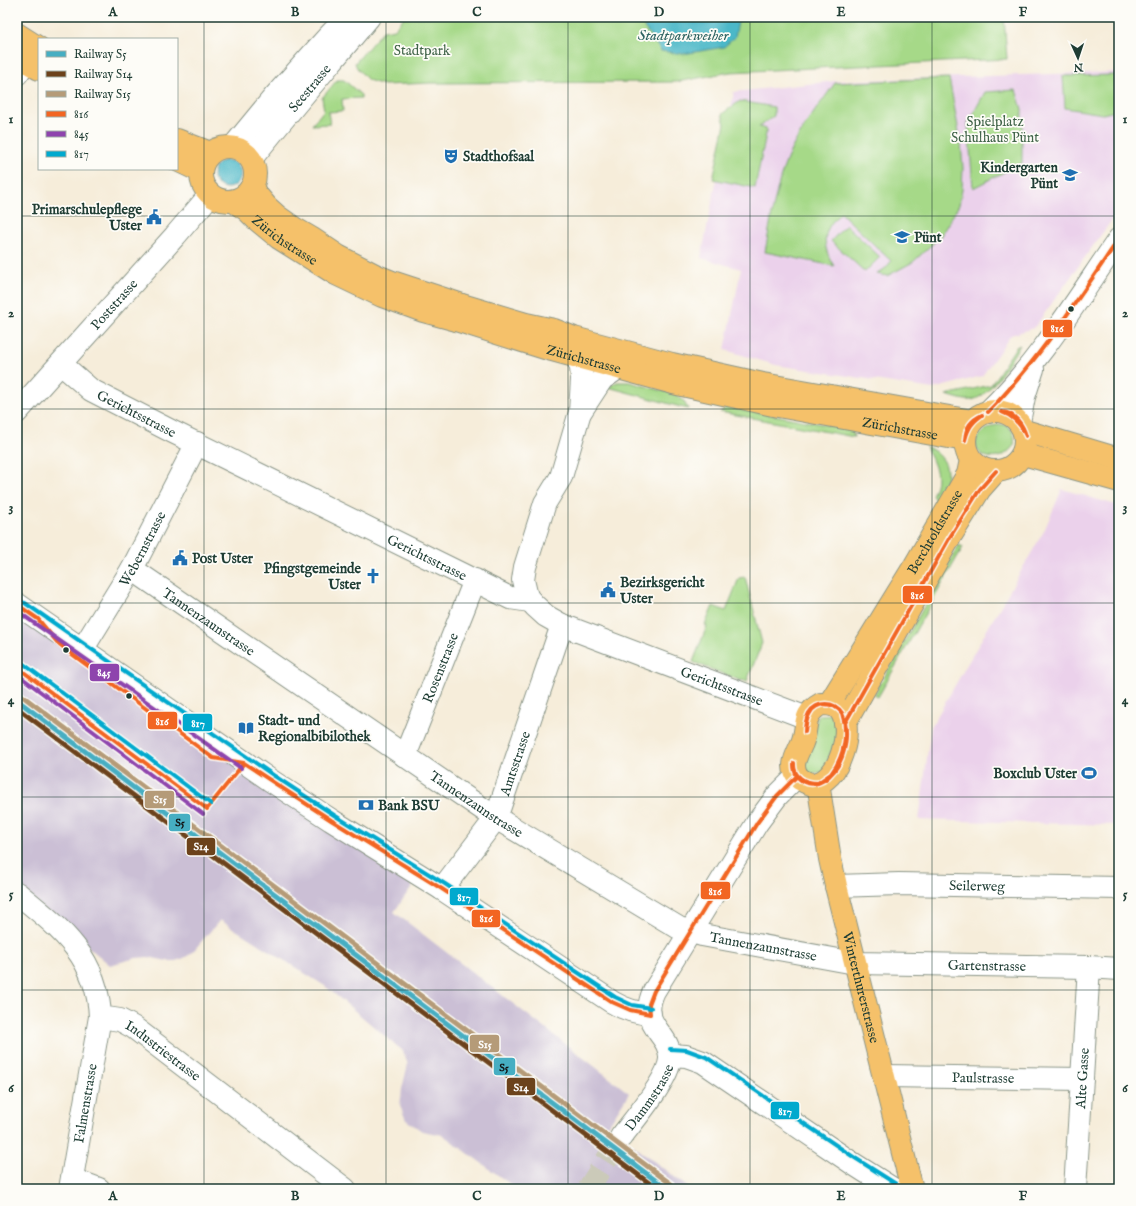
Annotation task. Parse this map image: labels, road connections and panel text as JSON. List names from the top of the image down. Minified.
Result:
{"streets":{"main road":["Zürichstrasse","Berchtoldstrasse","Winterthurerstrasse"],"street":["Seestrasse","Poststrasse","Gerichtsstrasse","Webernstrasse","Tannenzaunstrasse","Rosenstrasse","Amtsstrasse","Seilerweg","Gartenstrasse","Industriestrasse","Paulstrasse","Alte Gasse","Dammstrasse","Falmenstrasse"]},"crossings":[["Seestrasse","Zürichstrasse"],["Seestrasse","Poststrasse"],["Zürichstrasse","Poststrasse"],["Zürichstrasse","Berchtoldstrasse"],["Poststrasse","Gerichtsstrasse"],["Gerichtsstrasse","Webernstrasse"],["Gerichtsstrasse","Rosenstrasse"],["Gerichtsstrasse","Amtsstrasse"],["Webernstrasse","Tannenzaunstrasse"],["Tannenzaunstrasse","Rosenstrasse"],["Tannenzaunstrasse","Amtsstrasse"],["Tannenzaunstrasse","Gartenstrasse"],["Tannenzaunstrasse","Winterthurerstrasse"],["Seilerweg","Winterthurerstrasse"],["Gartenstrasse","Winterthurerstrasse"],["Gartenstrasse","Alte Gasse"],["Winterthurerstrasse","Paulstrasse"],["Industriestrasse","Falmenstrasse"],["Paulstrasse","Alte Gasse"]],"water":["Stadtparkweiher"],"parks":["Stadtpark","Spielplatz Schulhaus Pünt"],"places":{"theatre":["Stadthofsaal"],"school or university":["Kindergarten Pünt","Pünt"],"public building":["Primarschulepflege Uster","Post Uster","Bezirksgericht Uster"],"church":["Pfingstgemeinde Uster"],"library":["Stadt- und Regionalbibilothek"],"sports":["Boxclub Uster"],"bank":["Bank BSU"]},"lines":["transit line 816","transit line 817","transit line 845","rail line S15","rail line S5","rail line S14"],"legend":["Railway S5","Railway S14","Railway S15","816","845","817"],"north":"bottom","grid":{"columns":["A","B","C","D","E","F"],"rows":["1","2","3","4","5","6"]}}
